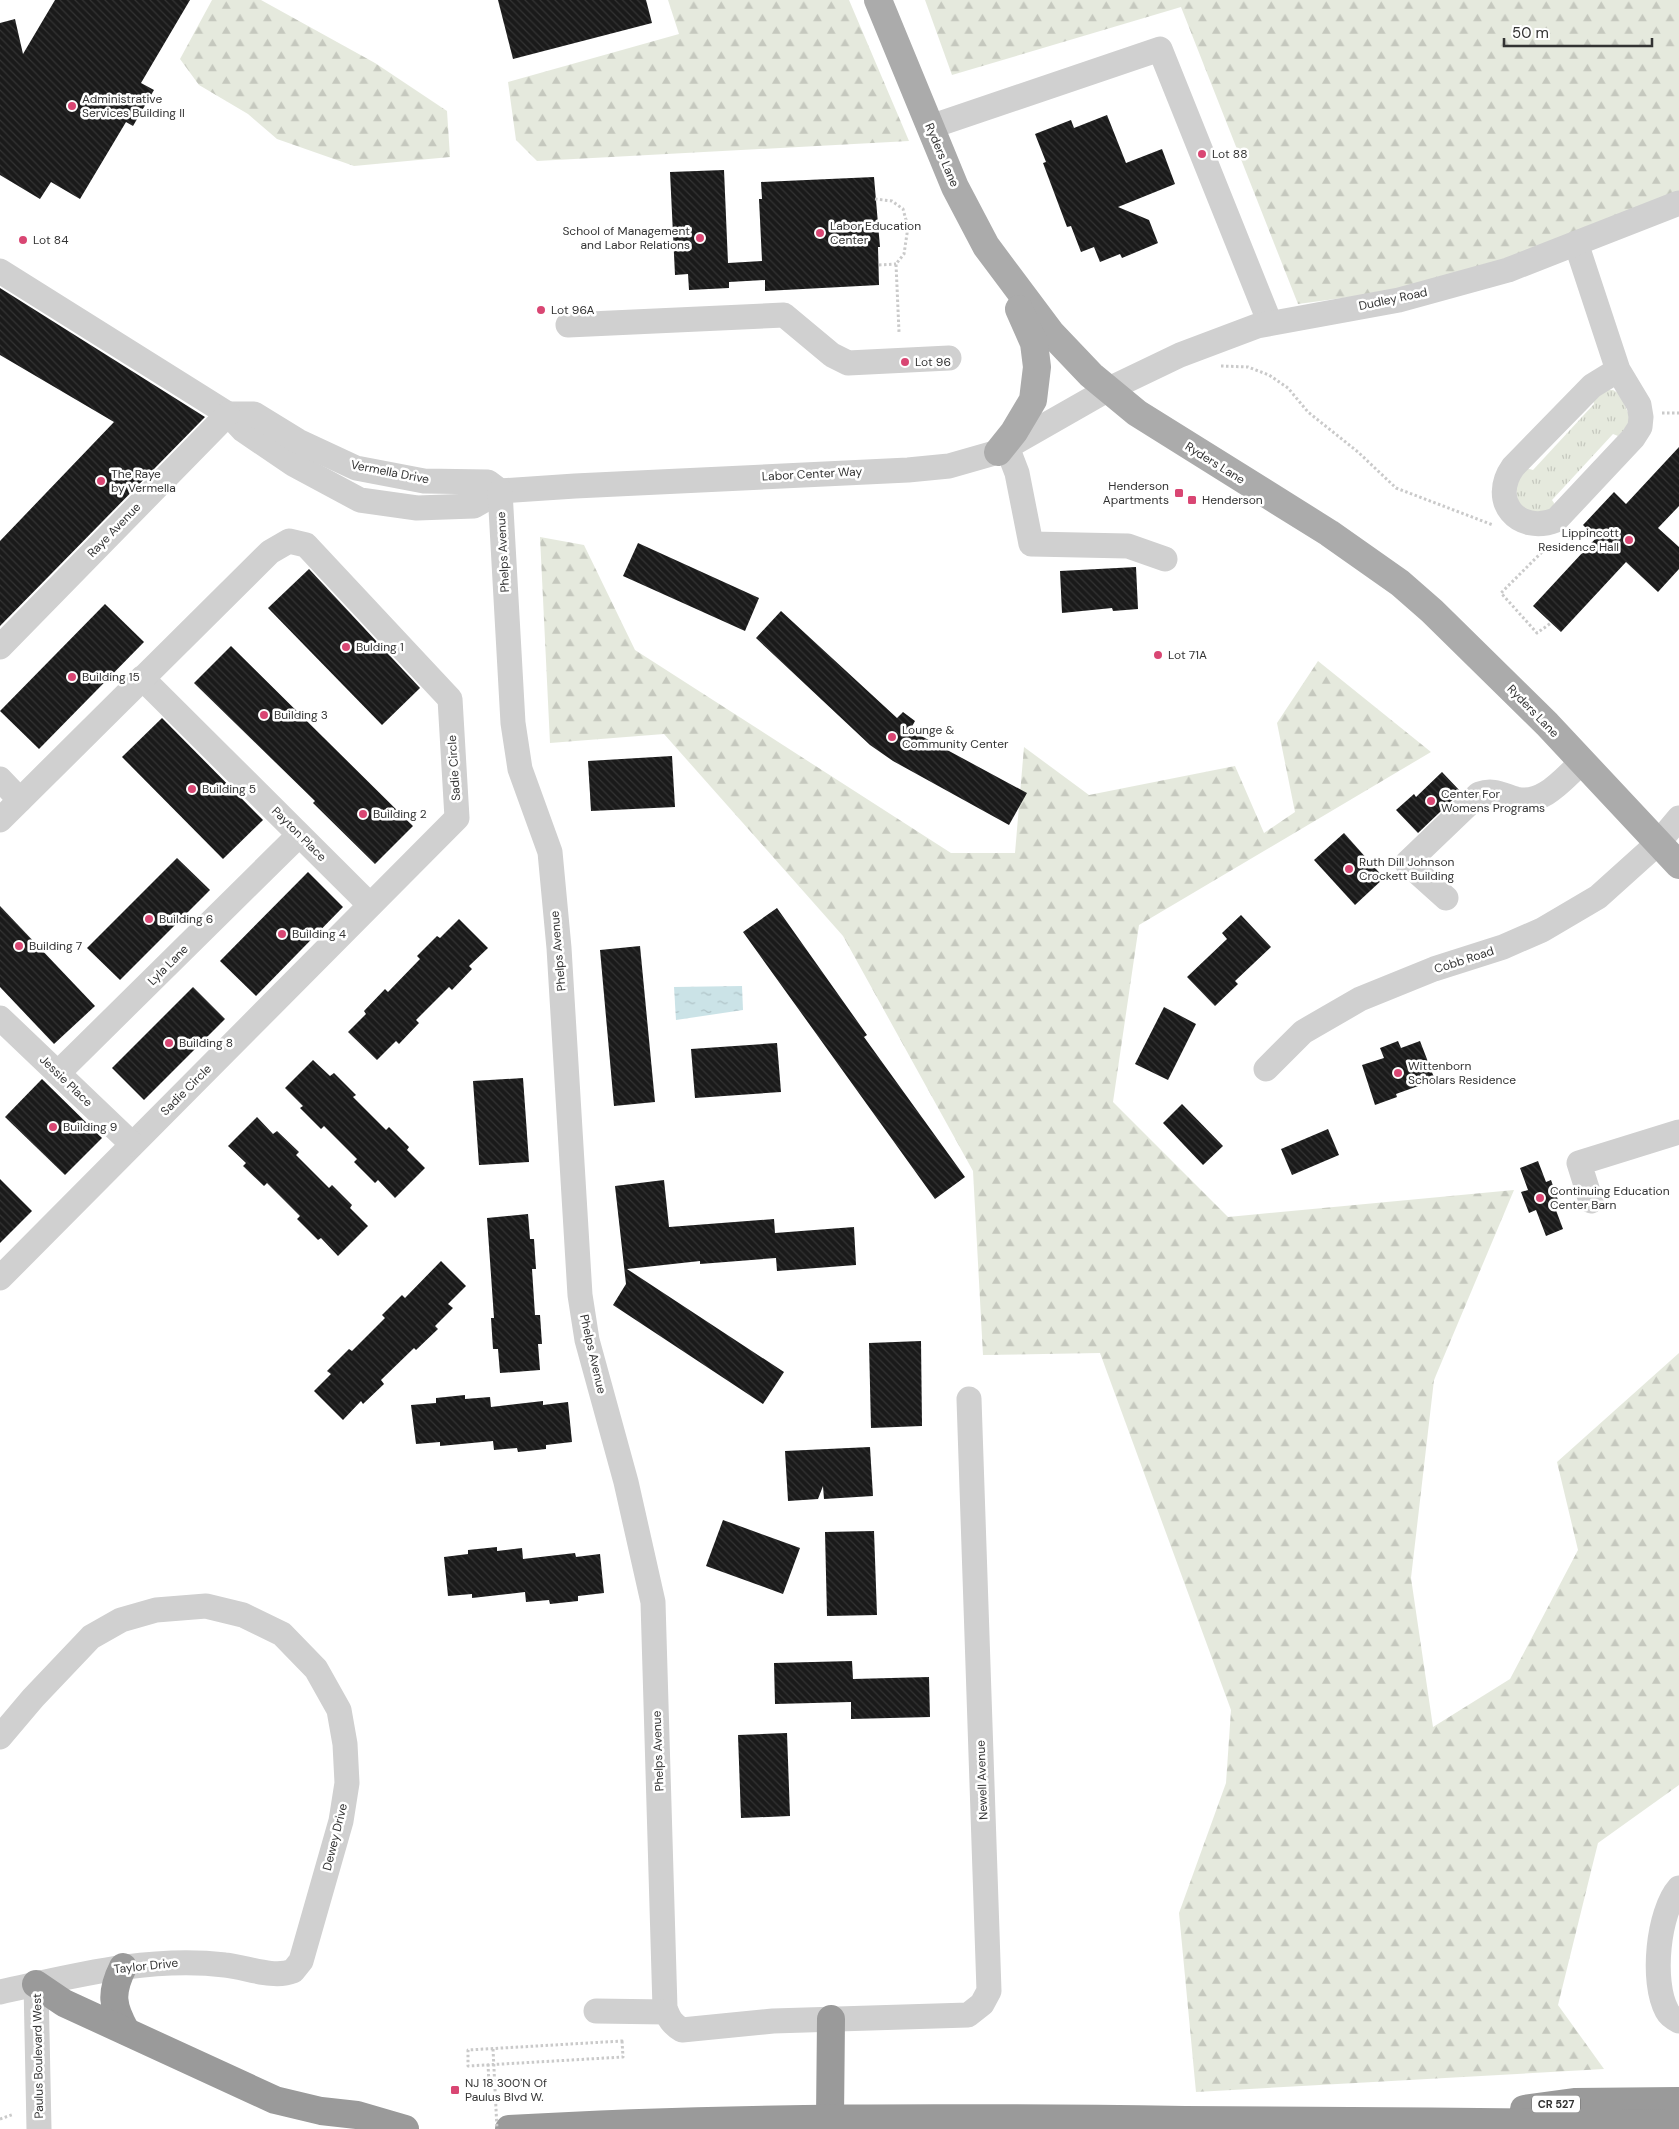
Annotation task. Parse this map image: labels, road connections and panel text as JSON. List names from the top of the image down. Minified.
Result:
{"streets":{"highway":["CR 527"],"main road":["Ryders Lane"],"street":["Dudley Road","Labor Center Way","Raye Avenue","Phelps Avenue","Sadie Circle","Payton Place","Cobb Road","Lyla Lane","Jessie Place","Newell Avenue","Dewey Drive","Taylor Drive","Paulus Boulevard West"]},"crossings":[["Ryders Lane","Dudley Road"],["Ryders Lane","Labor Center Way"],["Ryders Lane","Cobb Road"],["Dudley Road","Labor Center Way"],["Labor Center Way","Phelps Avenue"],["Sadie Circle","Payton Place"],["Sadie Circle","Jessie Place"],["Payton Place","Lyla Lane"],["Lyla Lane","Jessie Place"],["Dewey Drive","Taylor Drive"],["Taylor Drive","Paulus Boulevard West"]],"places":{"other":["Administrative Services Building II","Lot 88","Labor Education Center","School of Management and Labor Relations","Lot 84","Lot 96A","Lot 96","The Raye by Vermella","Lippincott Residence Hall","Bulding 1","Lot 71A","Building 15","Building 3","Lounge & Community Center","Building 5","Center For Womens Programs","Building 2","Ruth Dill Johnson Crockett Building","Building 6","Building 4","Building 7","Building 8","Wittenborn Scholars Residence","Building 9","Continuing Education Center Barn"],"transit":["Henderson Apartments","Henderson","NJ 18 300'N Of Paulus Blvd W."]},"scale_bar":"50 m"}
